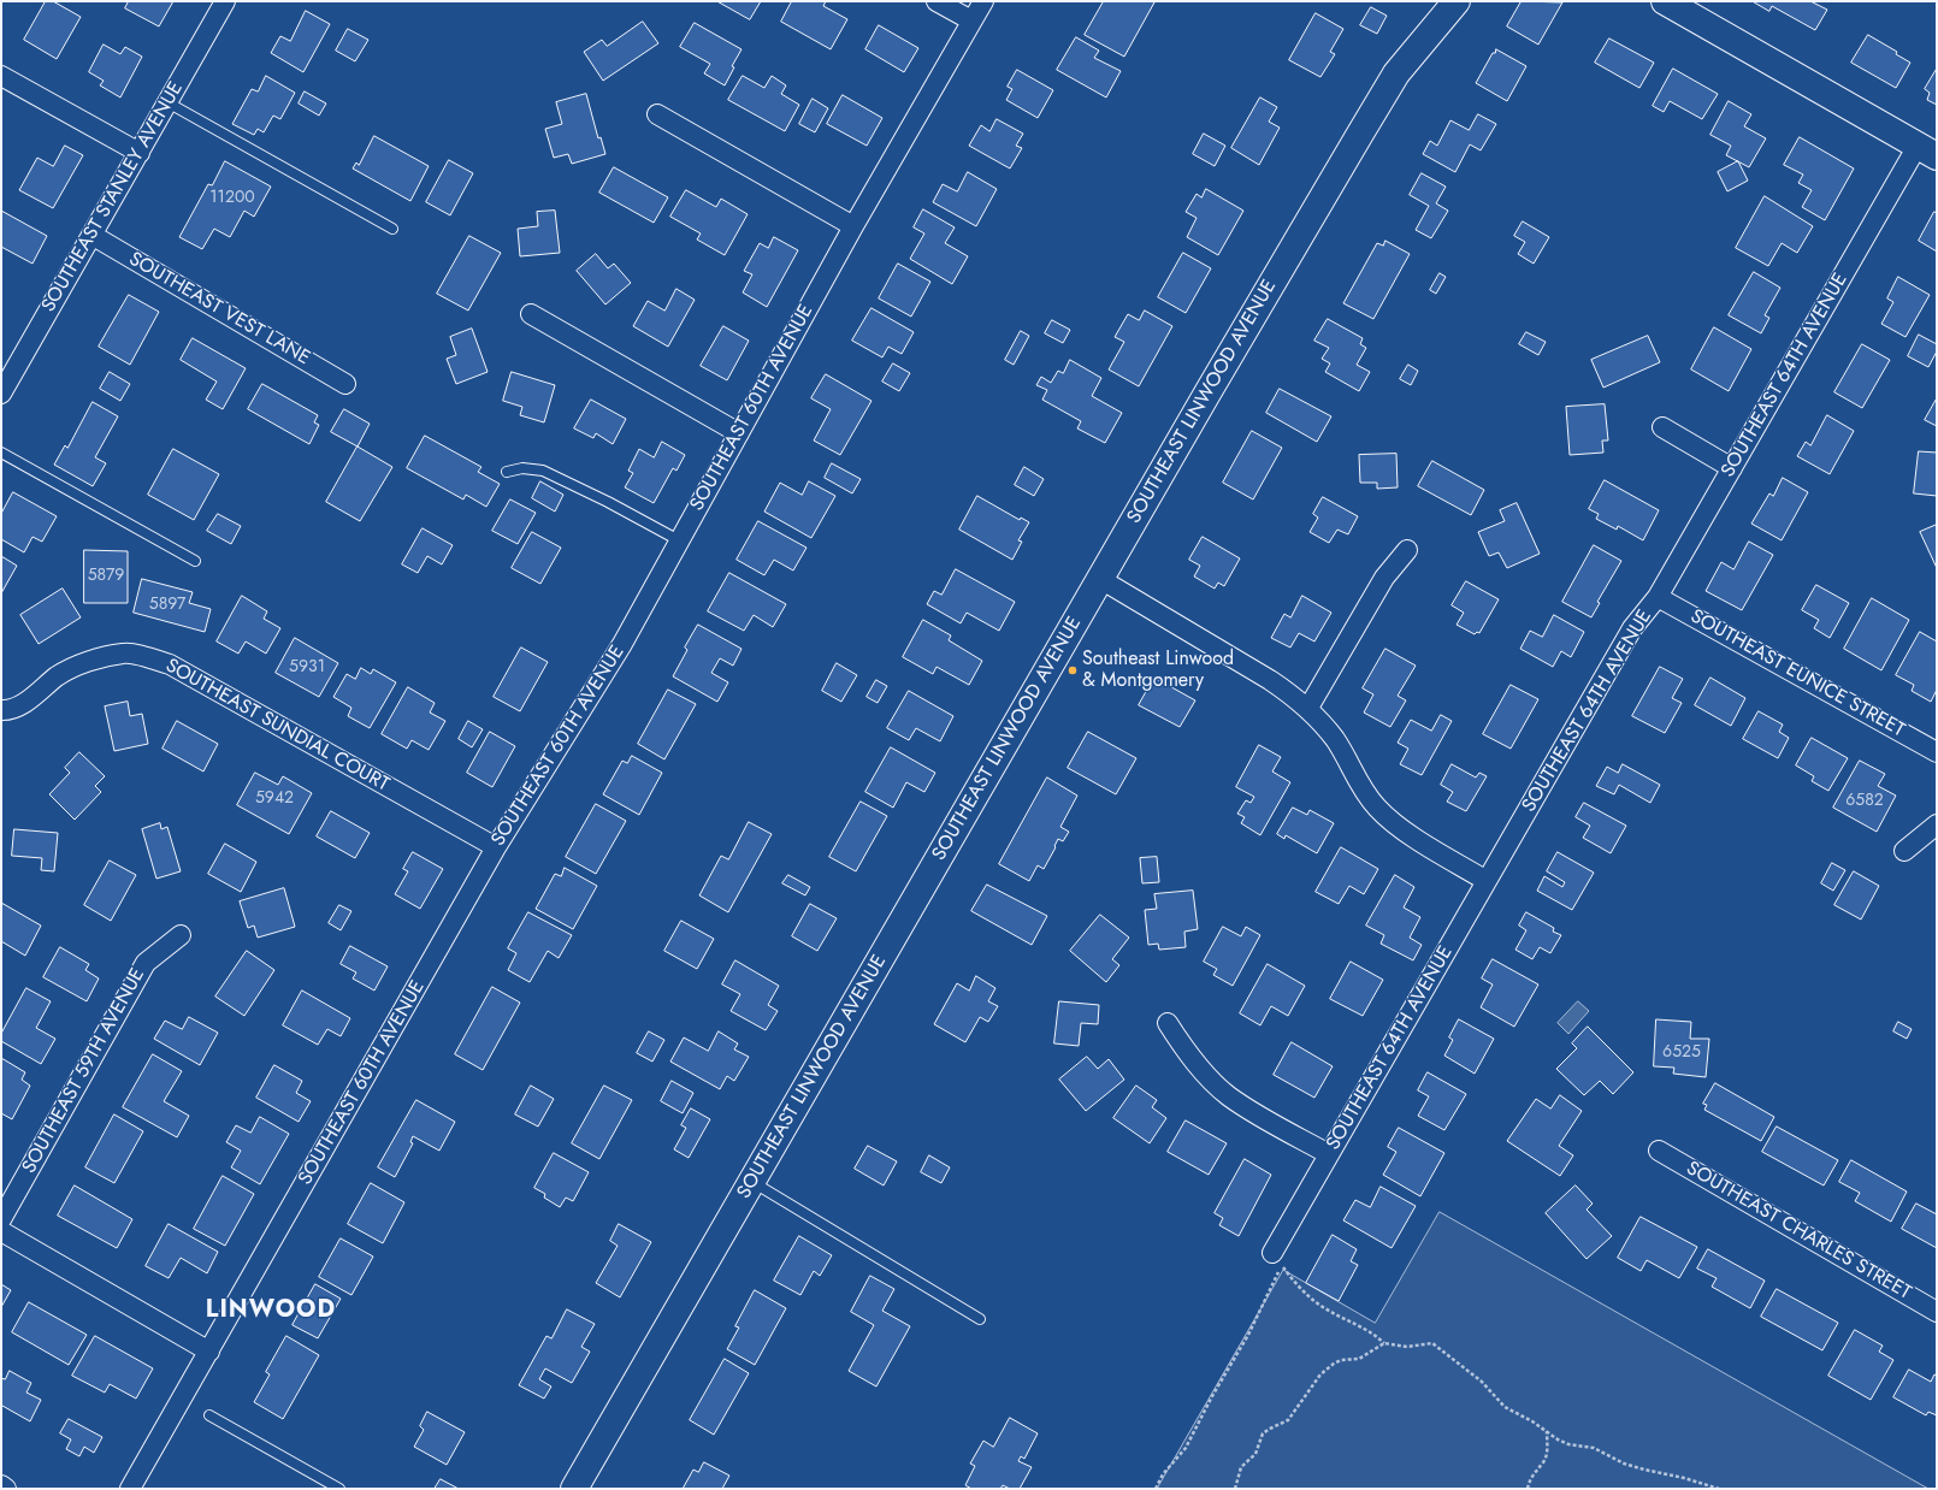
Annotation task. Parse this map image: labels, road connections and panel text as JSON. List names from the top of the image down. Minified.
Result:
{"streets":{"main road":["SOUTHEAST LINWOOD AVENUE"],"street":["SOUTHEAST STANLEY AVENUE","SOUTHEAST VEST LANE","SOUTHEAST 64TH AVENUE","SOUTHEAST 60TH AVENUE","SOUTHEAST EUNICE STREET","SOUTHEAST SUNDIAL COURT","SOUTHEAST 59TH AVENUE","SOUTHEAST CHARLES STREET"]},"crossings":[["SOUTHEAST STANLEY AVENUE","SOUTHEAST VEST LANE"],["SOUTHEAST 64TH AVENUE","SOUTHEAST EUNICE STREET"],["SOUTHEAST 60TH AVENUE","SOUTHEAST SUNDIAL COURT"]],"districts":["LINWOOD"],"places":["Southeast Linwood & Montgomery"],"house_numbers":["11200","5879","5897","5931","5942","6582","6525"]}
